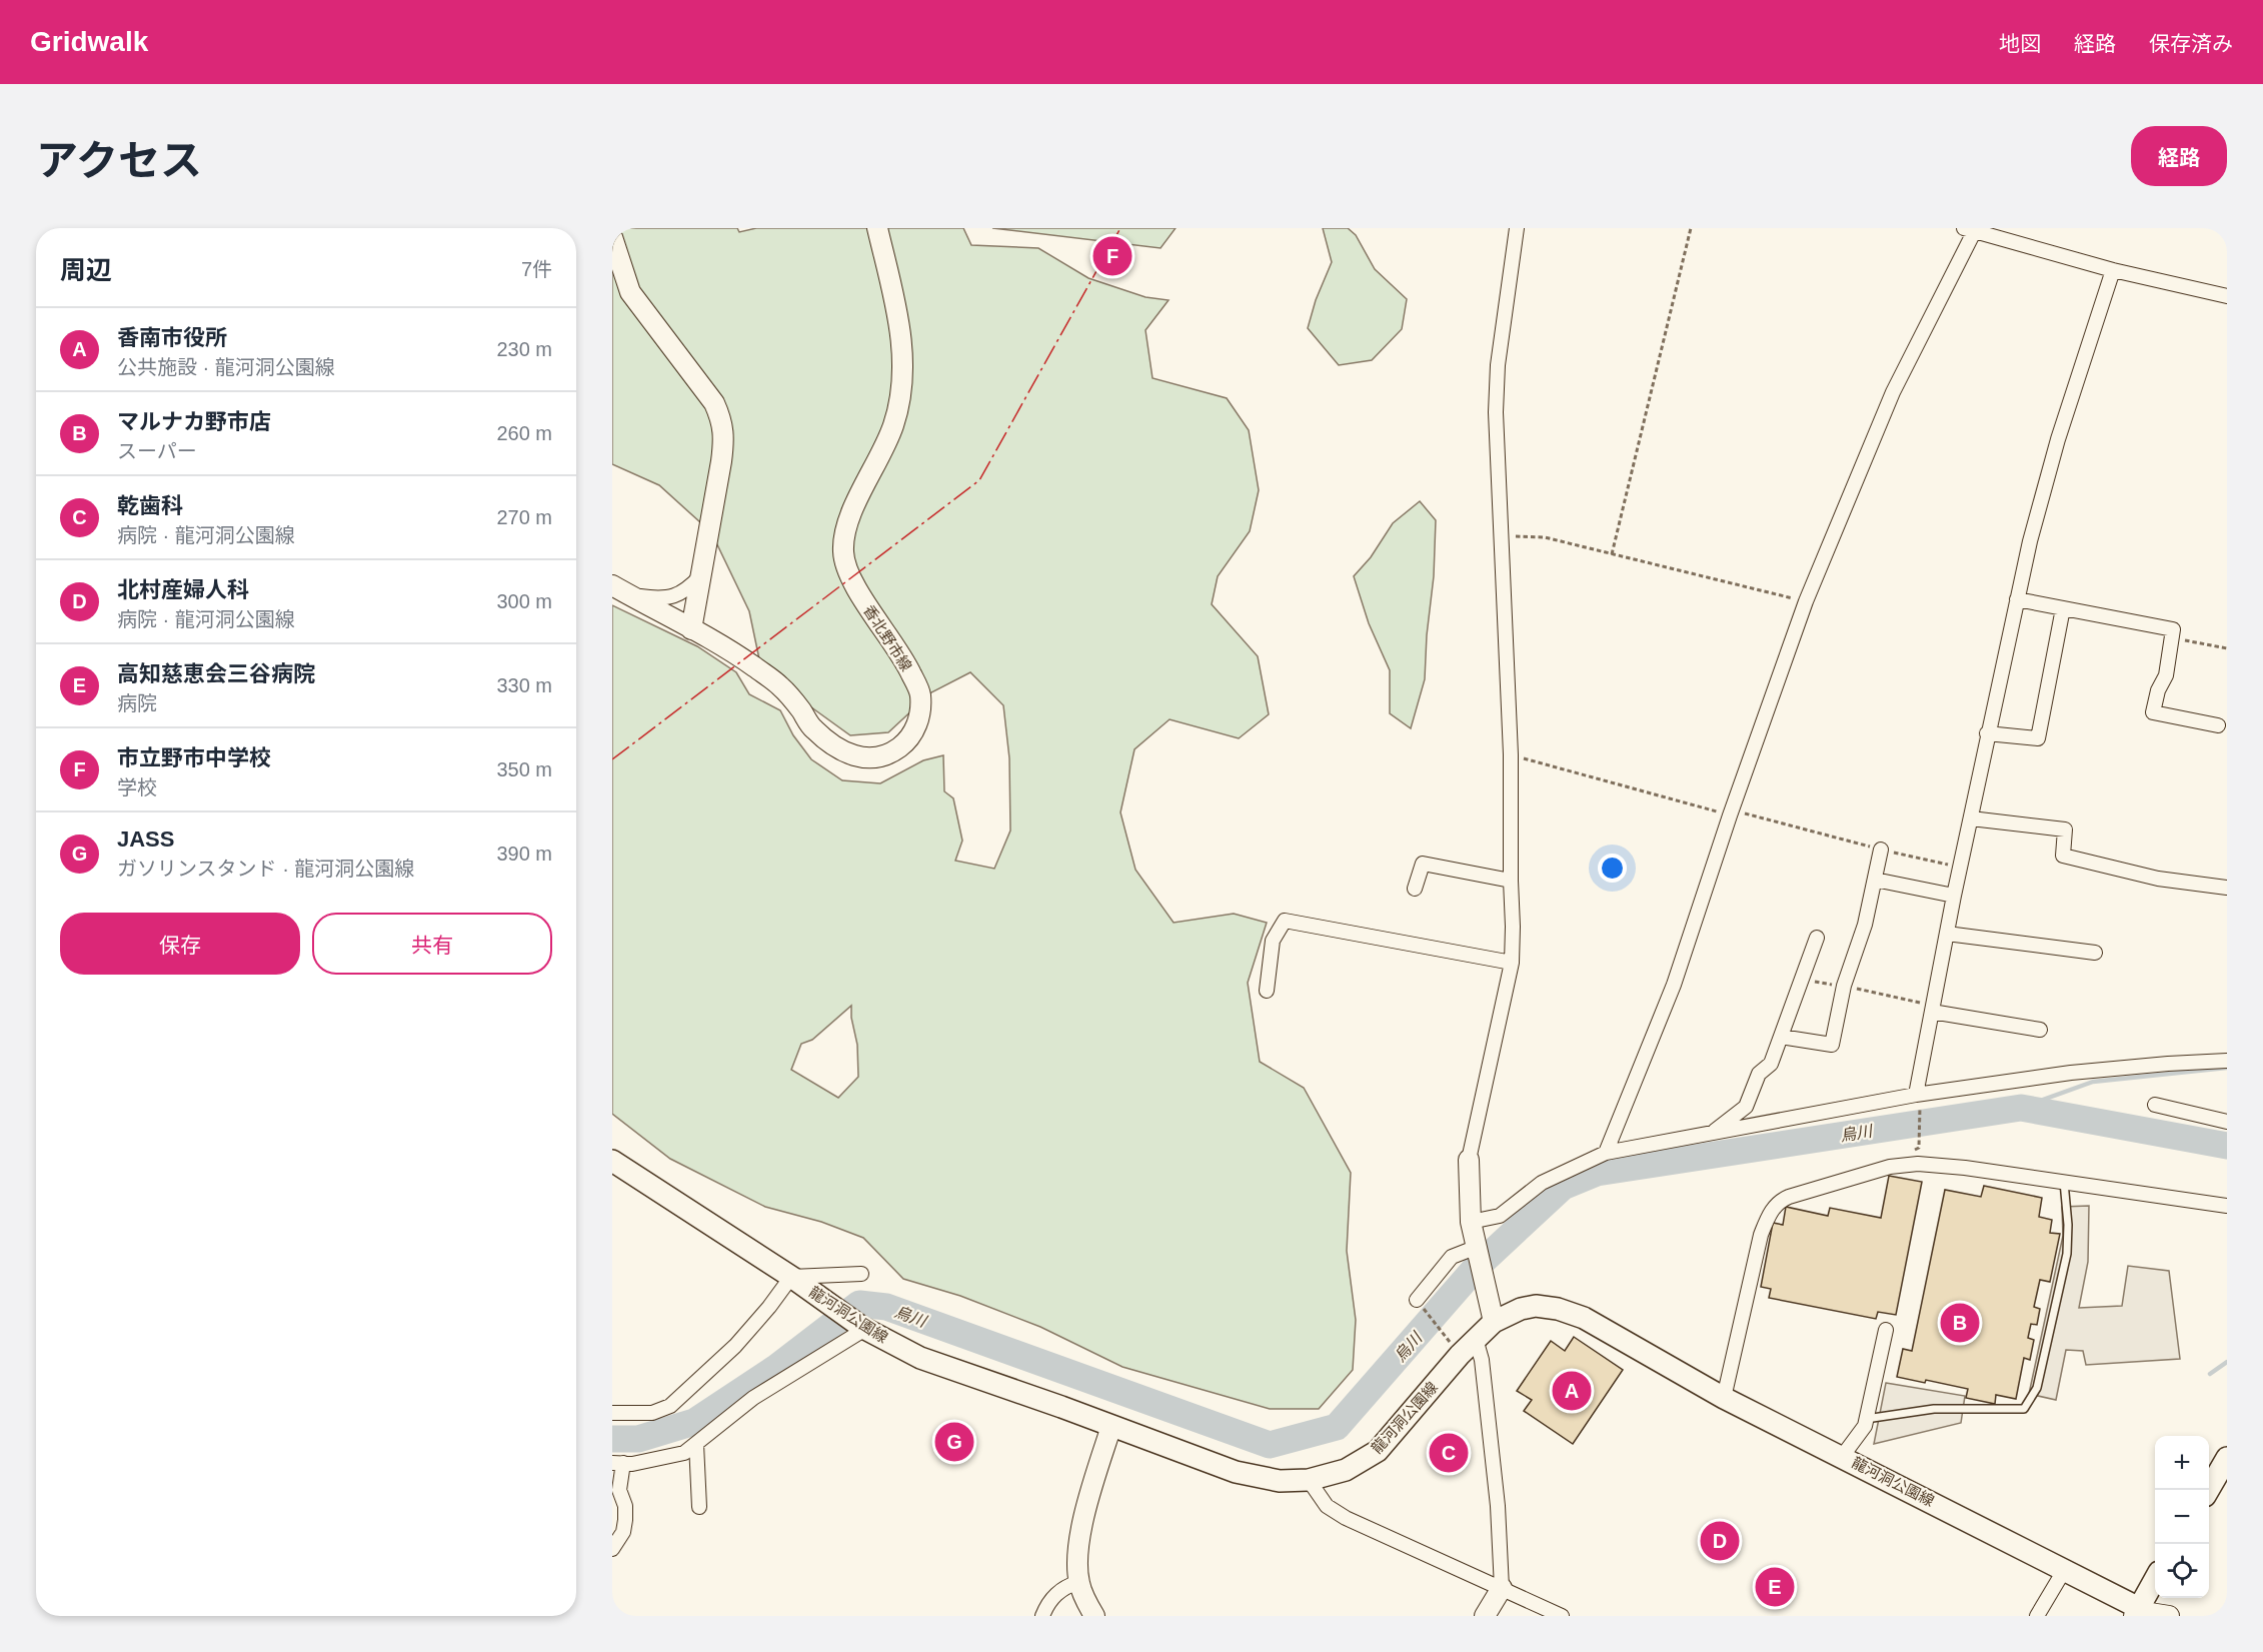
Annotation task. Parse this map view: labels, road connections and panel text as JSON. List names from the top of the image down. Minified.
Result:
{"streets":{"main road":["香北野市線","龍河洞公園線"]},"water":["烏川"],"page":{"header":"Gridwalk","nav":["地図","経路","保存済み"],"title":"アクセス","buttons":["経路",["保存","共有"]],"heading":["周辺","7件"],"pins":["F","B","A","G","C","D","E"],"list":[{"mark":"A","name":"香南市役所","note":"公共施設 · 龍河洞公園線","value":"230 m"},{"mark":"B","name":"マルナカ野市店","note":"スーパー","value":"260 m"},{"mark":"C","name":"乾歯科","note":"病院 · 龍河洞公園線","value":"270 m"},{"mark":"D","name":"北村産婦人科","note":"病院 · 龍河洞公園線","value":"300 m"},{"mark":"E","name":"高知慈恵会三谷病院","note":"病院","value":"330 m"},{"mark":"F","name":"市立野市中学校","note":"学校","value":"350 m"},{"mark":"G","name":"JASS","note":"ガソリンスタンド · 龍河洞公園線","value":"390 m"}],"map_buttons":["+","−"]}}
